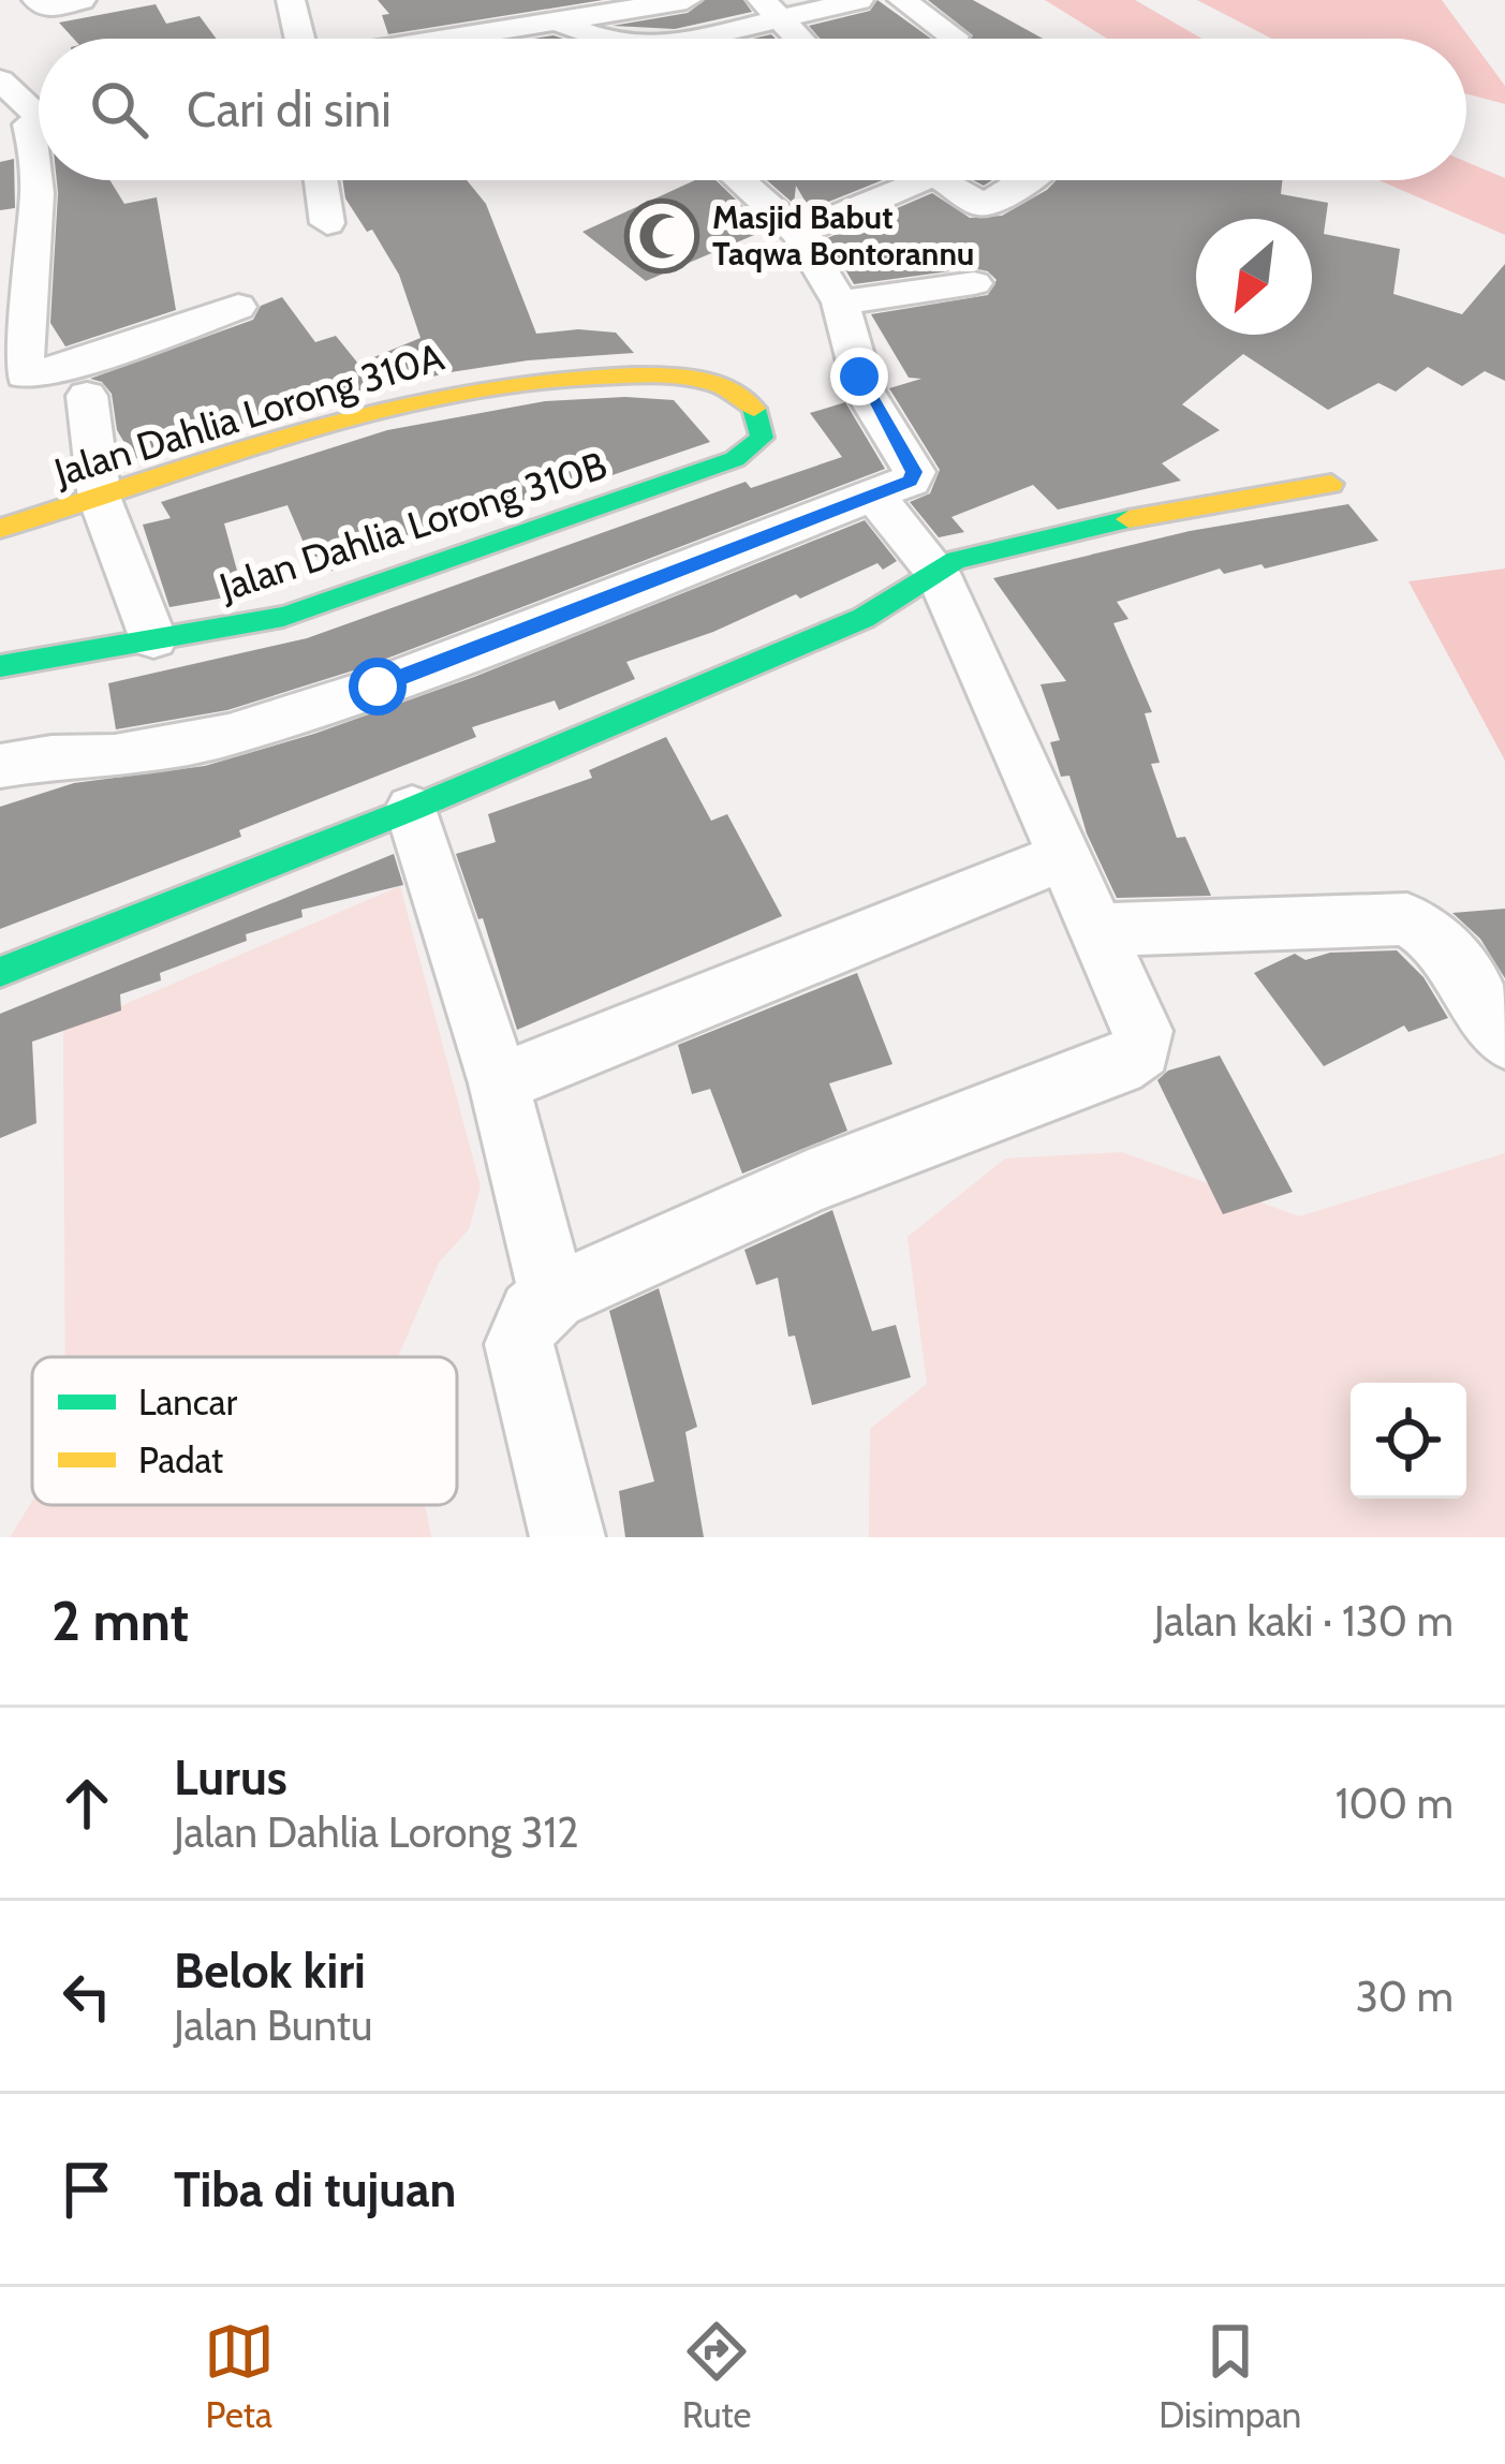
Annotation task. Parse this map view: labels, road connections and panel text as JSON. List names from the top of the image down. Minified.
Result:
{"streets":{"street":["Jalan Dahlia Lorong 310A","Jalan Dahlia Lorong 310B"]},"crossings":[["Jalan Dahlia Lorong 310A","Jalan Dahlia Lorong 310B"]],"places":{"mosque":["Masjid Babut Taqwa Bontorannu"]},"legend":["Lancar","Padat"],"north":"bottom left","page":{"search":"Cari di sini","heading":["2 mnt","Jalan kaki · 130 m"],"list":[["Lurus","Jalan Dahlia Lorong 312","100 m"],["Belok kiri","Jalan Buntu","30 m"],"Tiba di tujuan"],"nav":["Peta","Rute","Disimpan"]}}
